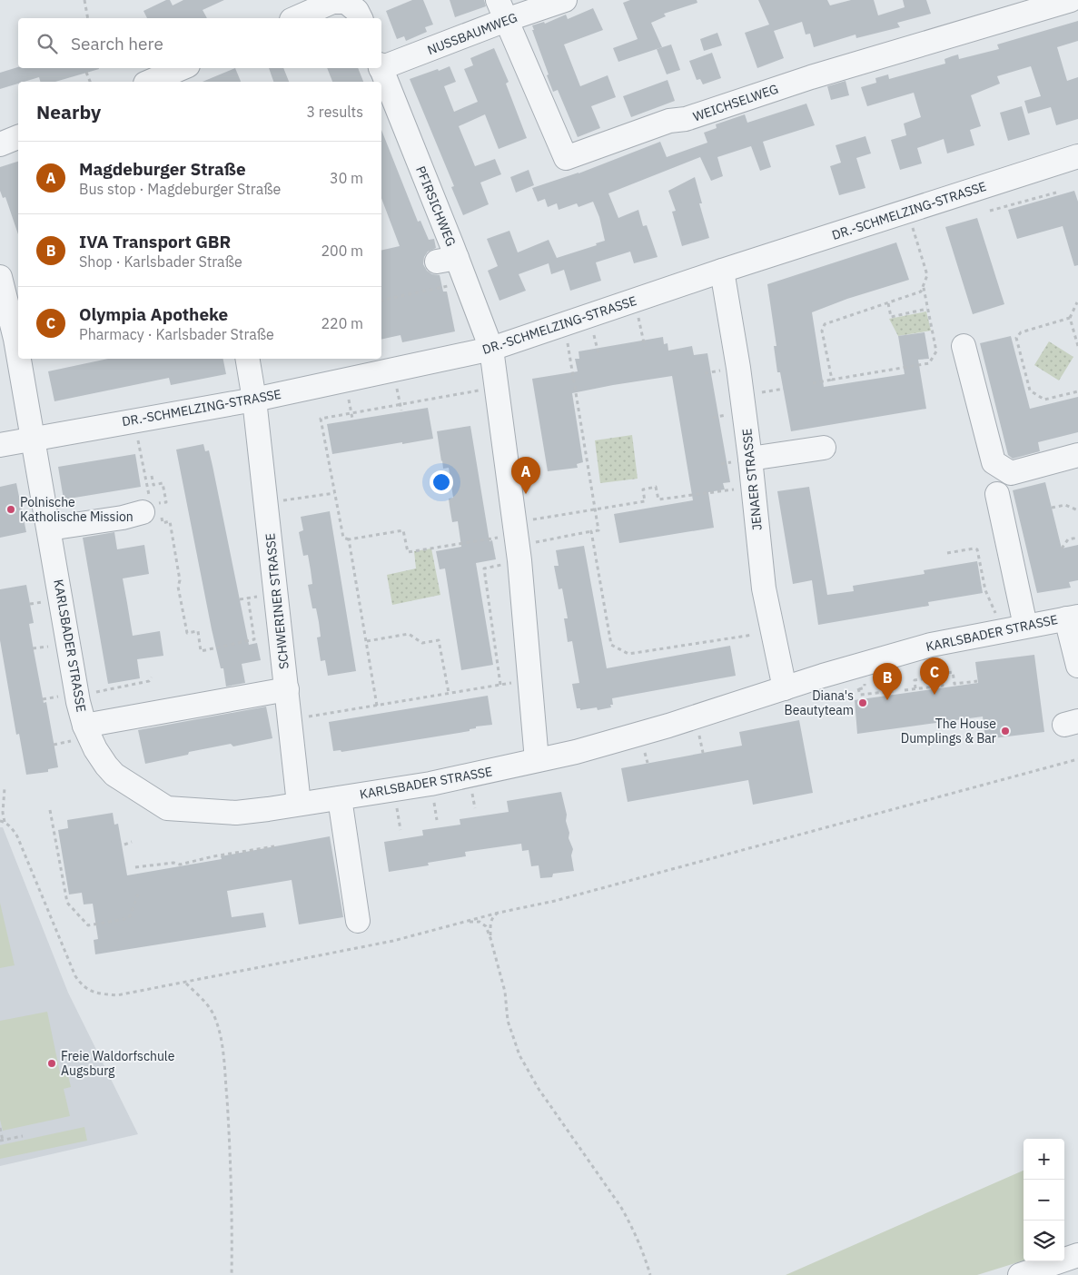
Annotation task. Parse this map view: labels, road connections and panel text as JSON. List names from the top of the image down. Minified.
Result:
{"streets":{"street":["NUSSBAUMWEG","WEICHSELWEG","PFIRSICHWEG","DR.-SCHMELZING-STRASSE","JENAER STRASSE","SCHWERINER STRASSE","KARLSBADER STRASSE"]},"crossings":[["NUSSBAUMWEG","WEICHSELWEG"],["PFIRSICHWEG","DR.-SCHMELZING-STRASSE"],["PFIRSICHWEG","KARLSBADER STRASSE"],["DR.-SCHMELZING-STRASSE","JENAER STRASSE"],["DR.-SCHMELZING-STRASSE","SCHWERINER STRASSE"],["DR.-SCHMELZING-STRASSE","KARLSBADER STRASSE"],["JENAER STRASSE","KARLSBADER STRASSE"],["SCHWERINER STRASSE","KARLSBADER STRASSE"]],"places":["Polnische Katholische Mission","Diana's Beautyteam","The House Dumplings & Bar","Freie Waldorfschule Augsburg"],"page":{"search":"Search here","heading":["Nearby","3 results"],"list":[{"mark":"A","name":"Magdeburger Straße","note":"Bus stop · Magdeburger Straße","value":"30 m"},{"mark":"B","name":"IVA Transport GBR","note":"Shop · Karlsbader Straße","value":"200 m"},{"mark":"C","name":"Olympia Apotheke","note":"Pharmacy · Karlsbader Straße","value":"220 m"}],"pins":["A","C","B"],"map_buttons":["+","−"]}}
